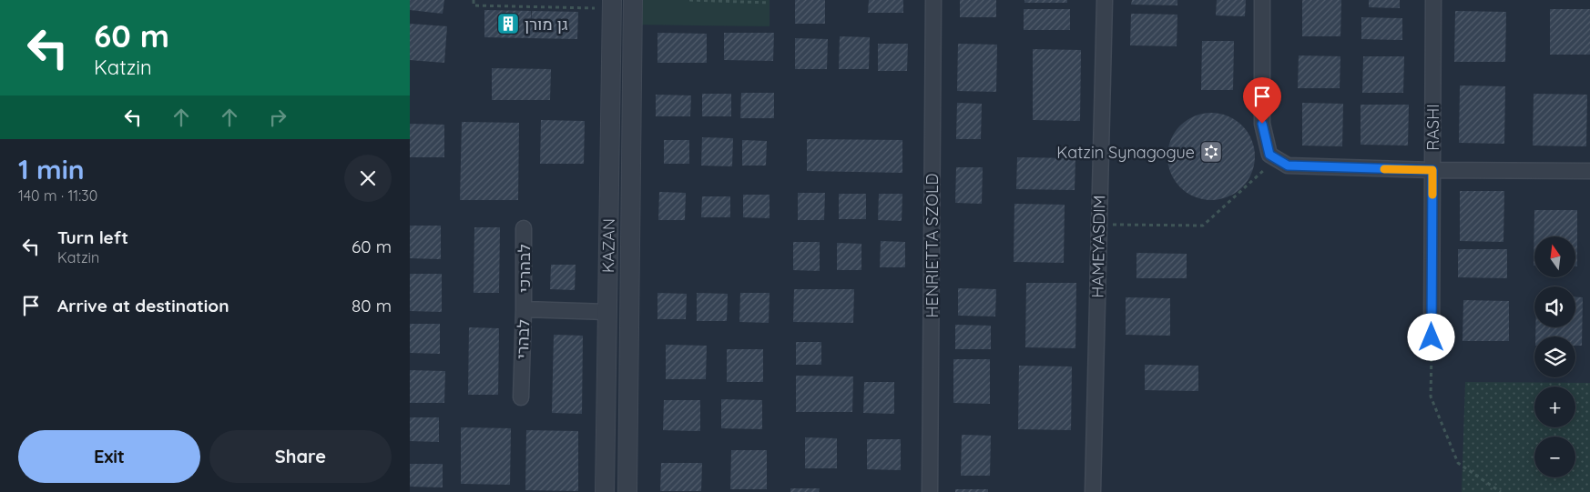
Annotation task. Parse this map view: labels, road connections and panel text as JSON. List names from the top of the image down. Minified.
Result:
{"streets":{"street":["RASHI","KAZAN","HENRIETTA SZOLD","HAMEYASDIM","לבהרכי","לבהרי"]},"crossings":[["KAZAN","לבהרי"],["לבהרכי","לבהרי"]],"places":{"building":["גן מורן"],"synagogue":["Katzin Synagogue"]},"north":"top","page":{"turn":["60 m","Katzin"],"heading":["1 min","140 m · 11:30"],"list":[{"name":"Turn left","note":"Katzin","value":"60 m"},{"name":"Arrive at destination","value":"80 m"}],"map_buttons":["+","−"],"buttons":["Exit","Share"]}}
